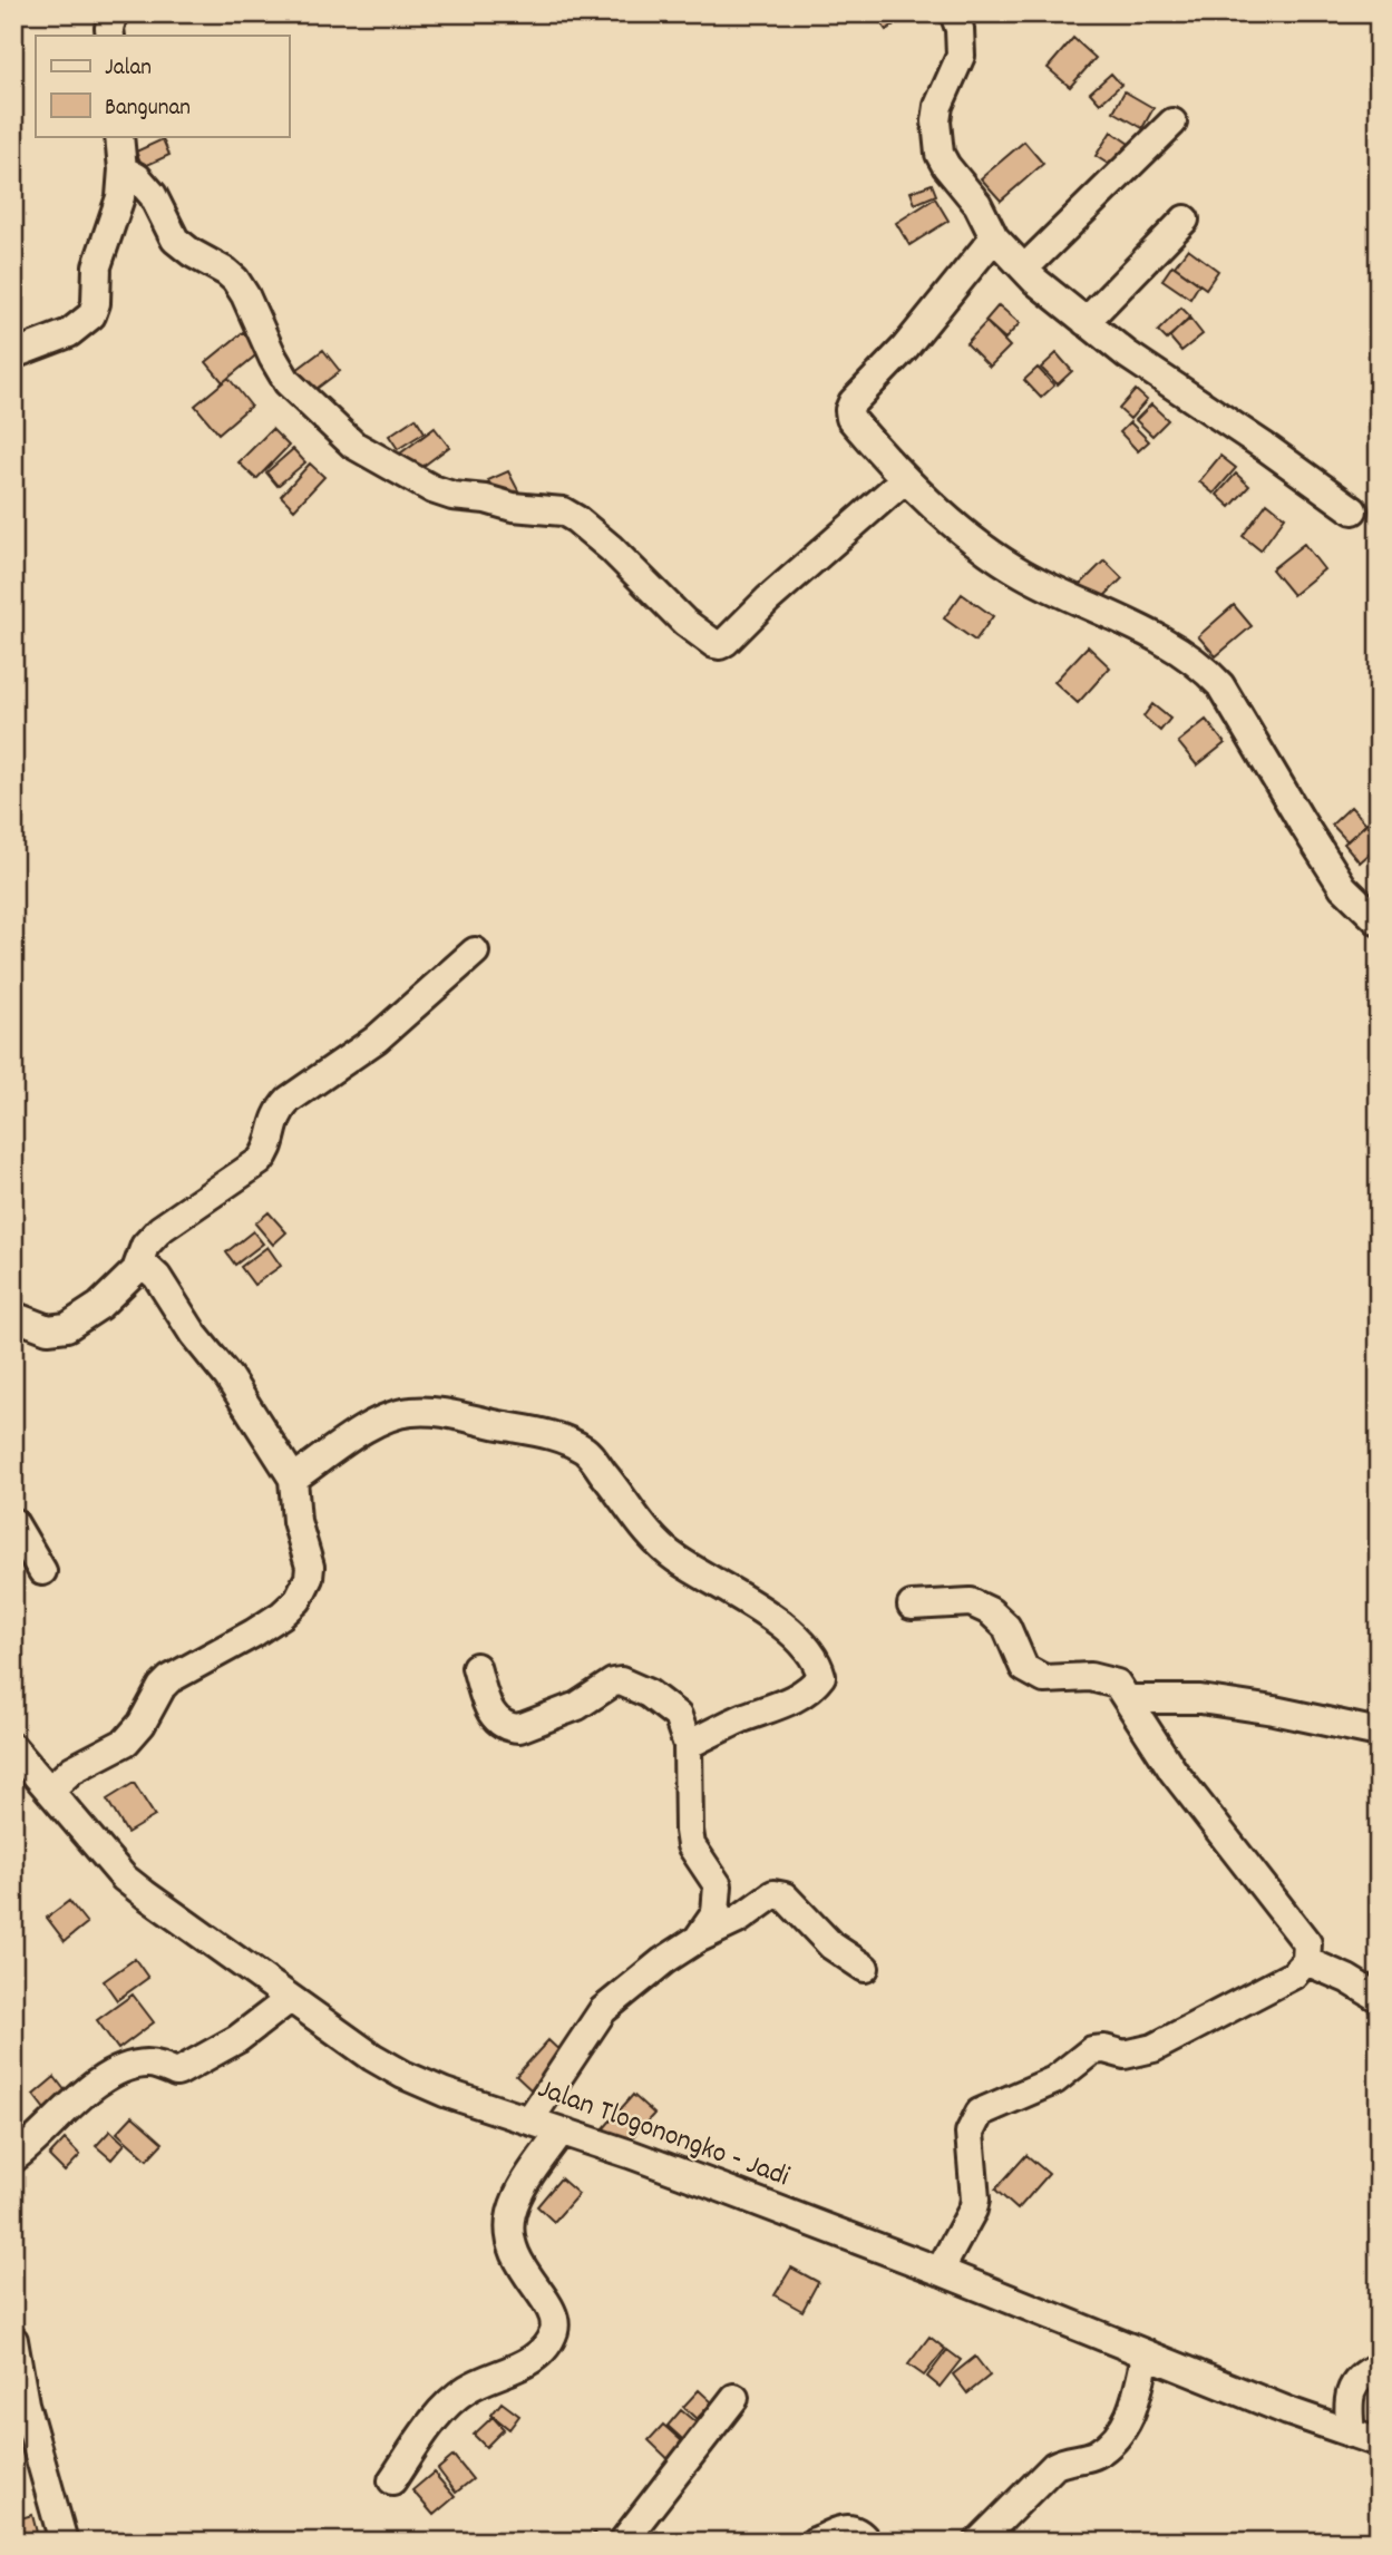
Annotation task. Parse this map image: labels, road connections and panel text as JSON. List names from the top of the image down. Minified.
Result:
{"streets":{"street":["Jalan Tlogonongko - Jadi"]},"legend":["Jalan","Bangunan"]}
